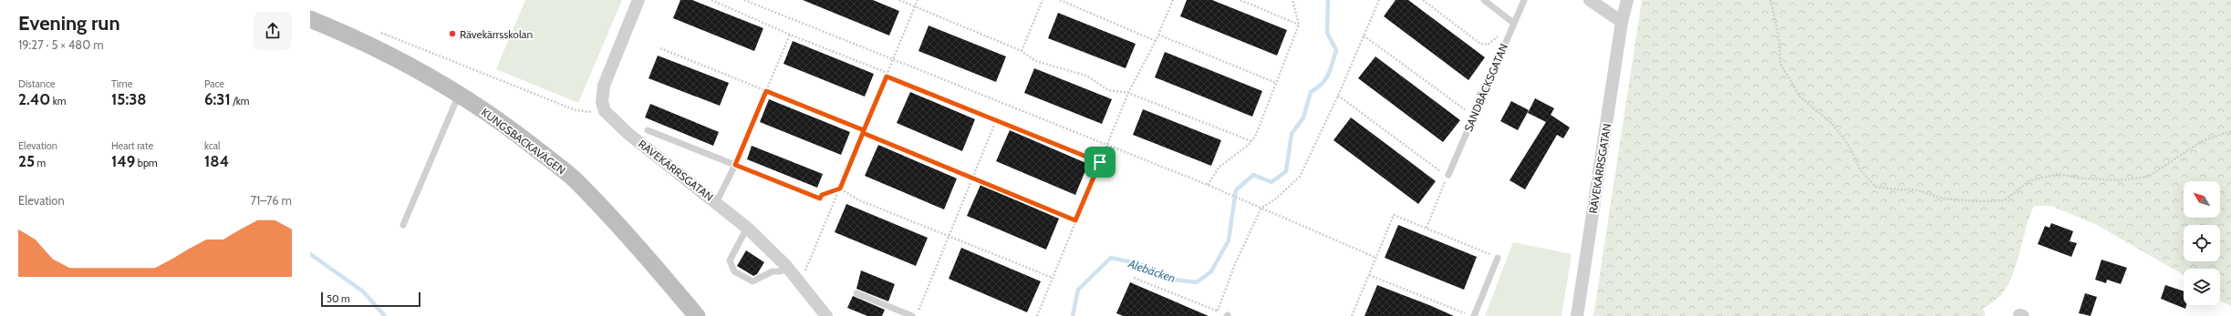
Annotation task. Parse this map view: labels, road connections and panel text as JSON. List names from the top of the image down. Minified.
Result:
{"streets":{"street":["KUNGSBACKAVÄGEN","RÄVEKÄRRSGATAN"],"lane":["SANDBÄCKSGATAN"]},"water":["Alebäcken"],"places":["Rävekärrsskolan"],"scale_bar":"50 m","north":"top left","page":{"heading":["Evening run","19:27 · 5 × 480 m"],"stats":[["Distance","2.40 km"],["Time","15:38"],["Pace","6:31 /km"],["Elevation","25 m"],["Heart rate","149 bpm"],["kcal","184"]],"chart":["Elevation","71–76 m"],"scale":"50 m"}}
